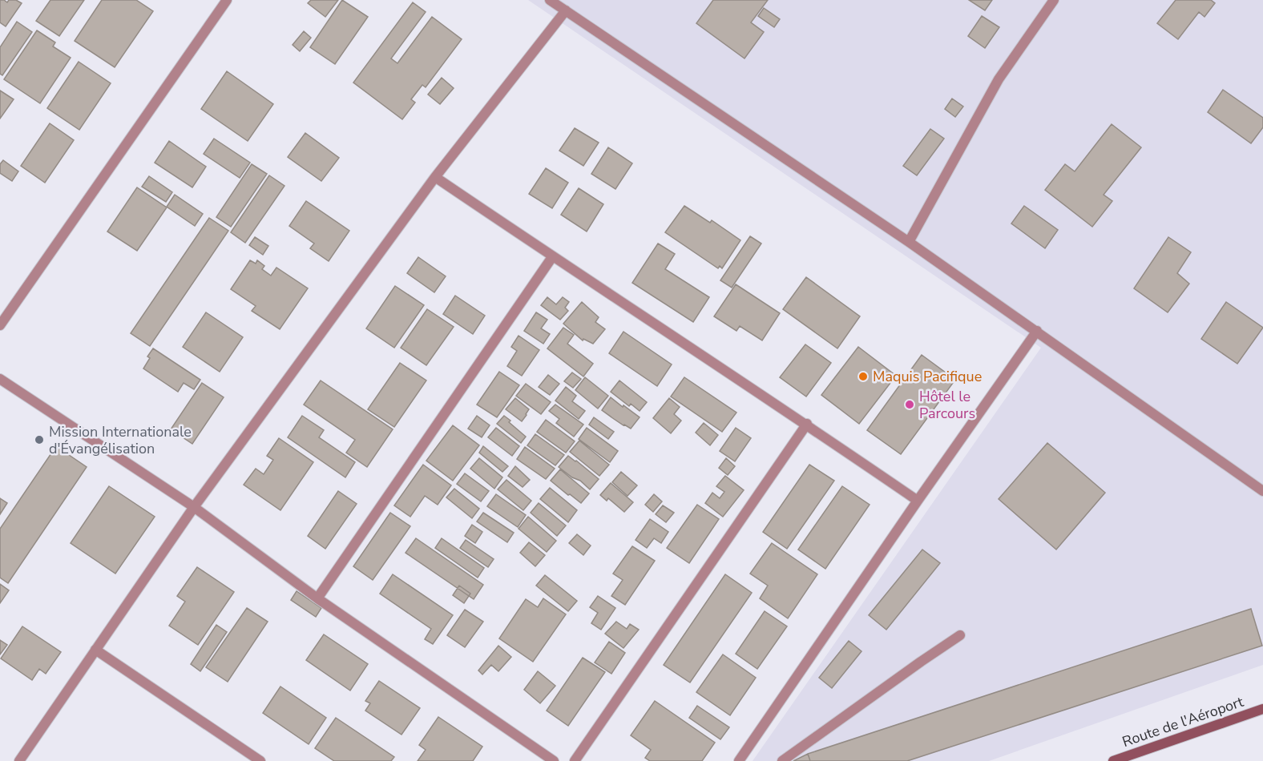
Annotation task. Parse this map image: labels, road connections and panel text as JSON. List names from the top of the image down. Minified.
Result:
{"streets":{"main road":["Route de l'Aéroport"]},"places":["Maquis Pacifique","Hôtel le Parcours","Mission Internationale d'Évangélisation"]}
